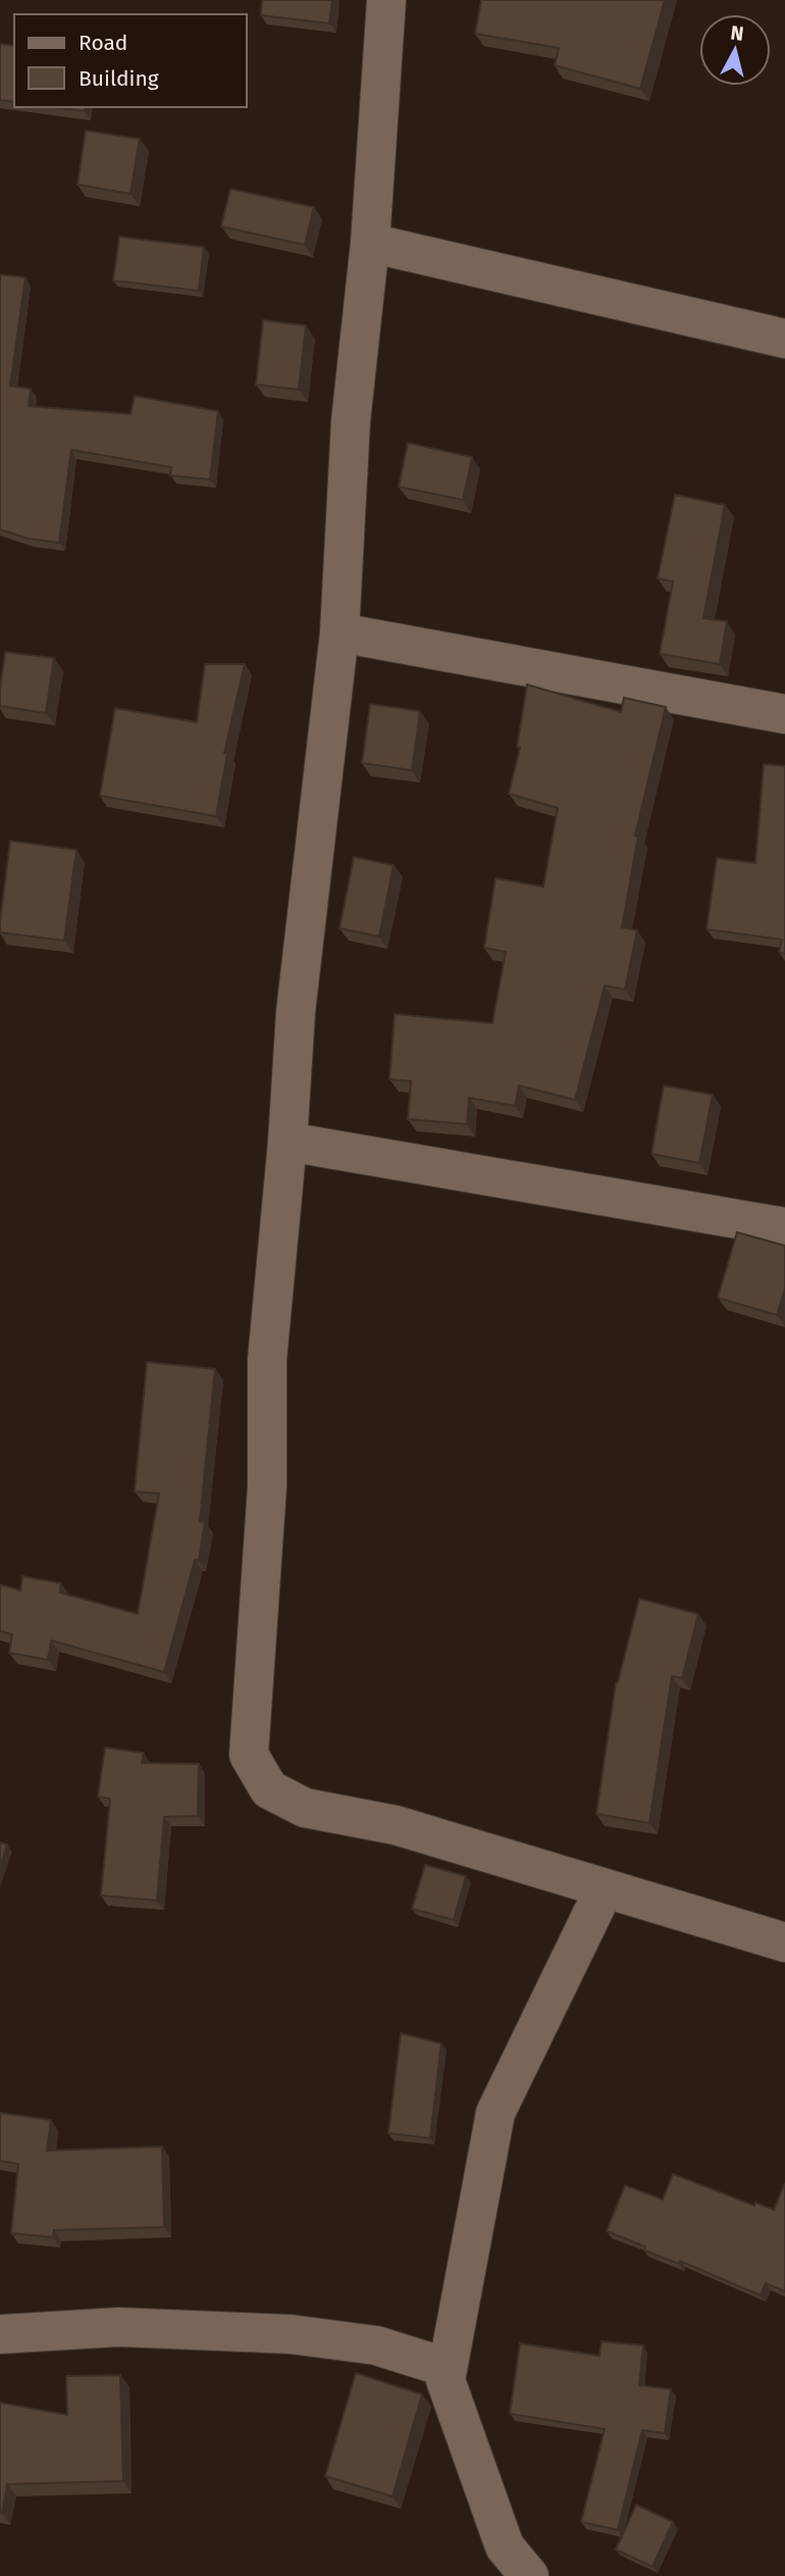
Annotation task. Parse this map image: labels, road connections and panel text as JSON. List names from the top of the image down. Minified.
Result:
{"legend":["Road","Building"],"north":"top"}
